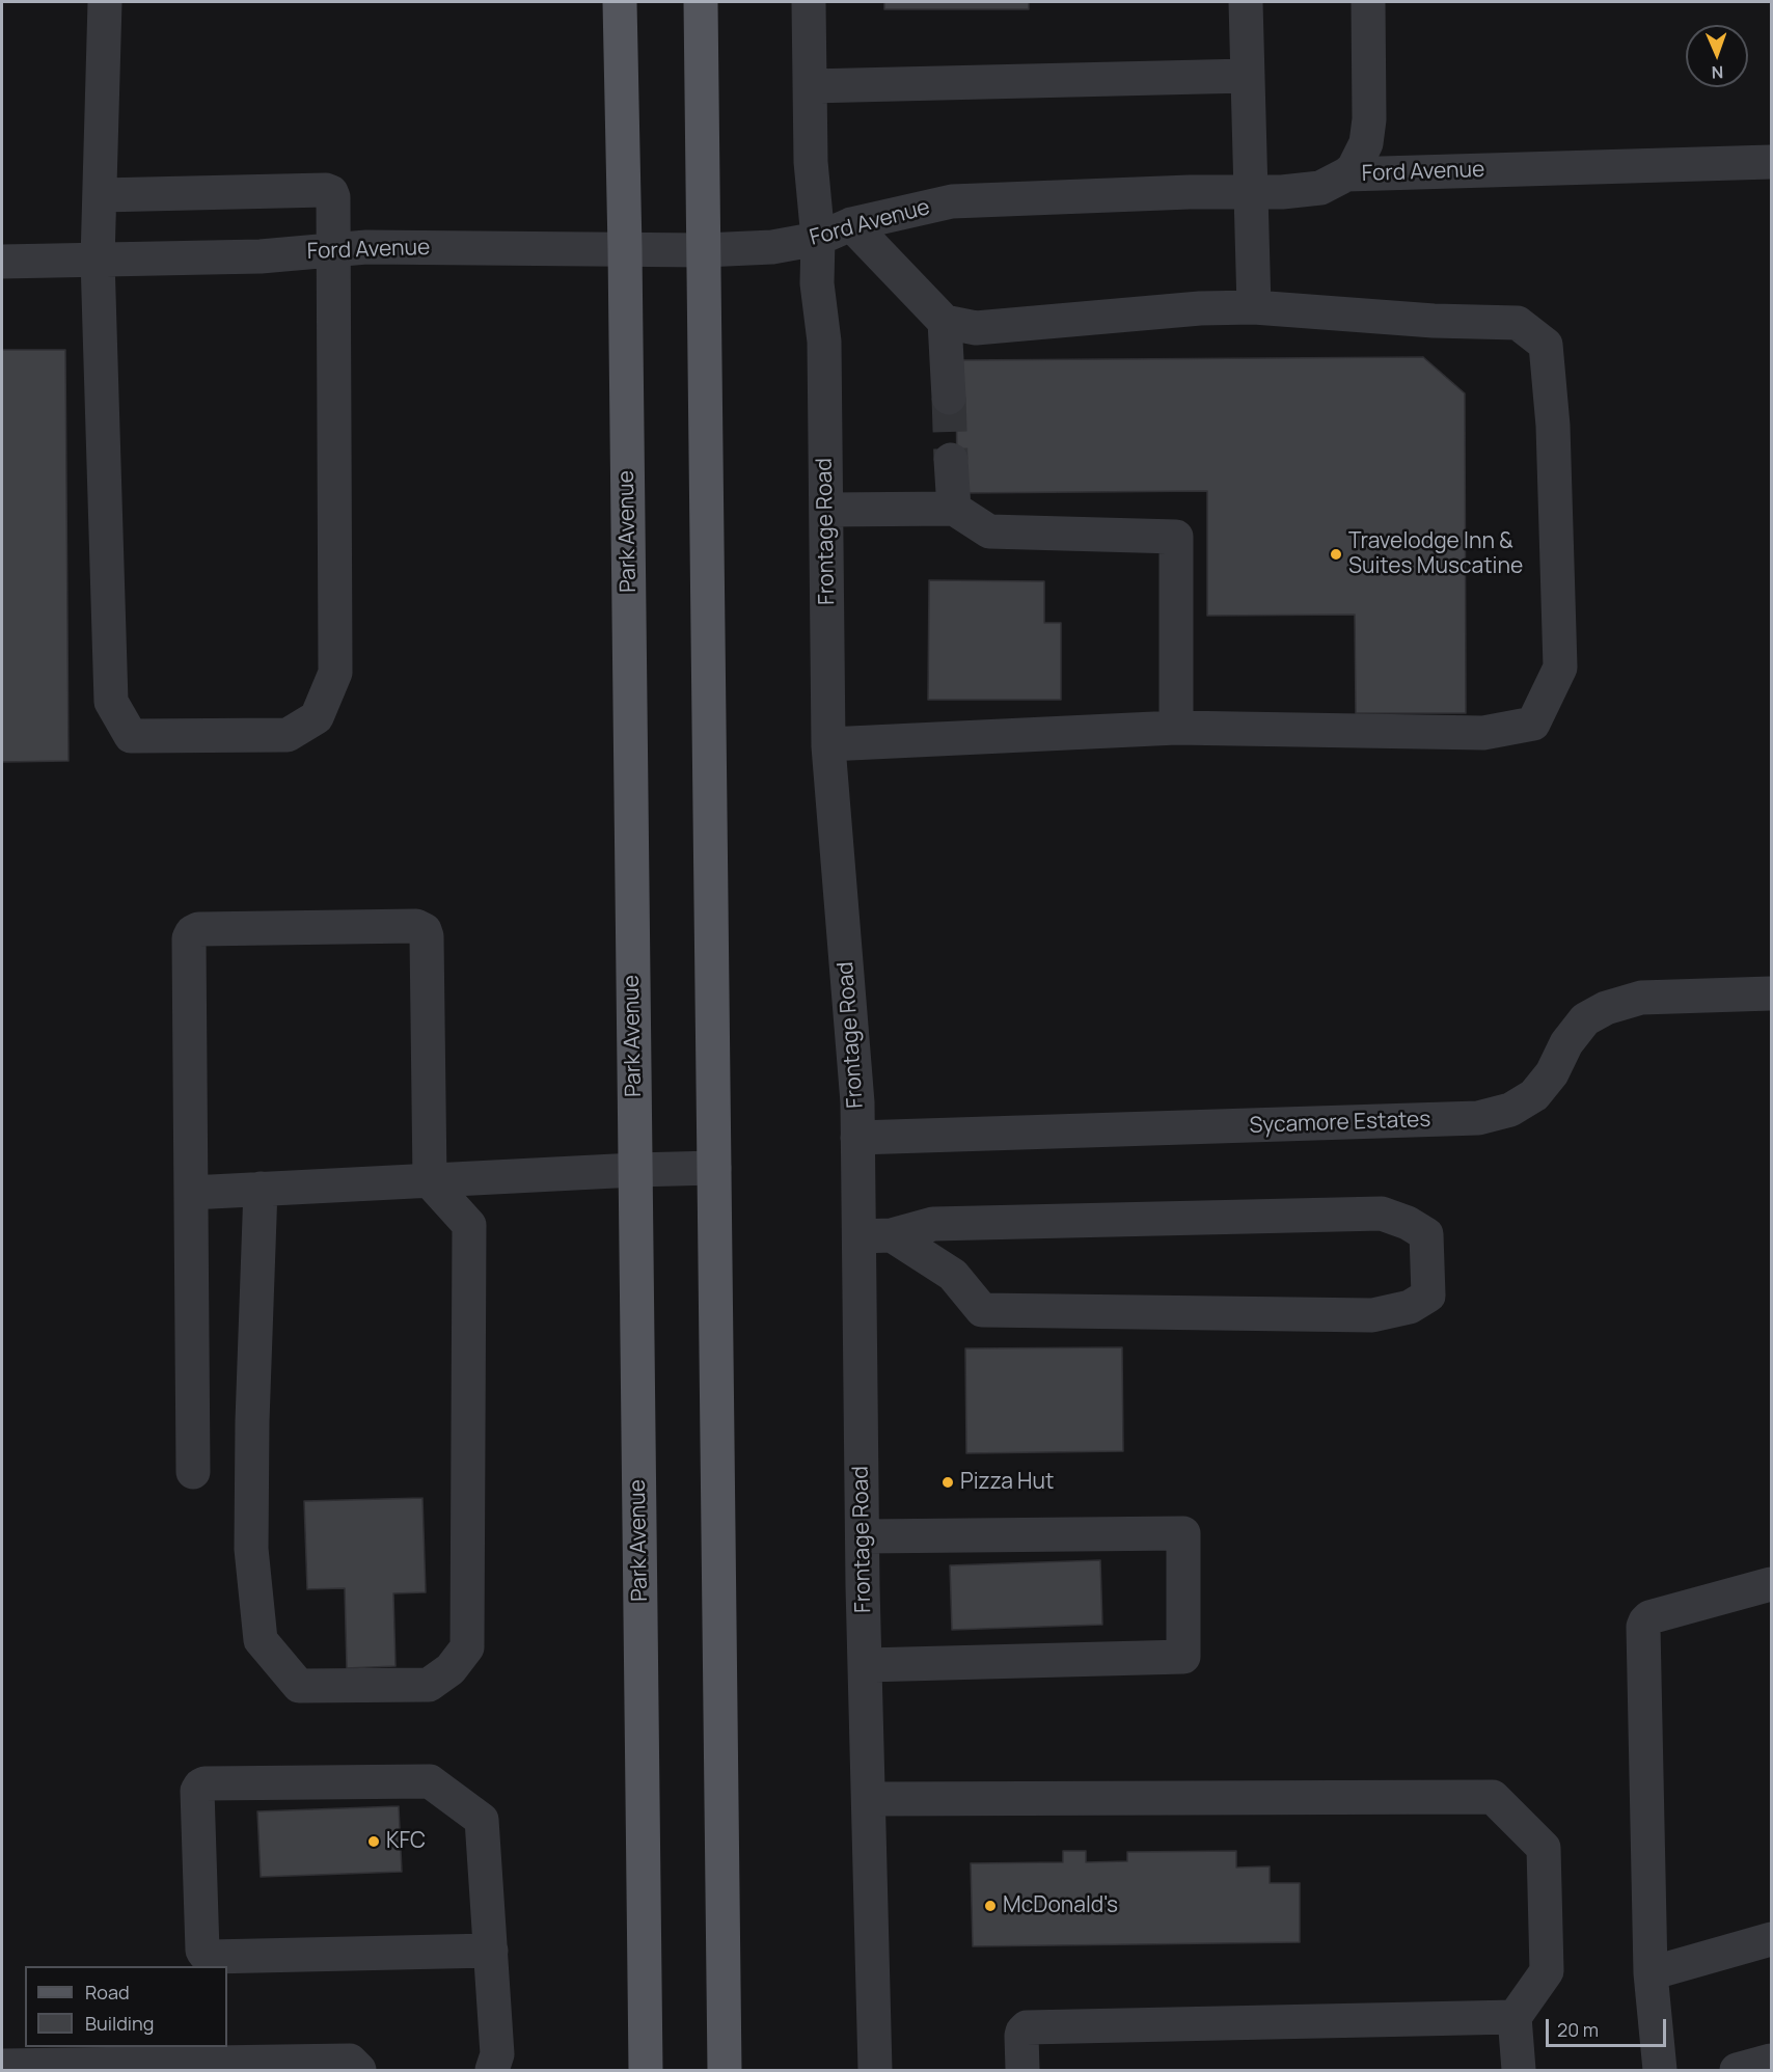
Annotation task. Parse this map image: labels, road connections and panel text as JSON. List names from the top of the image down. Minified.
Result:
{"streets":{"main road":["Park Avenue"],"street":["Ford Avenue","Frontage Road","Sycamore Estates"]},"crossings":[["Ford Avenue","Park Avenue"],["Ford Avenue","Frontage Road"],["Frontage Road","Sycamore Estates"]],"places":["Travelodge Inn & Suites Muscatine","Pizza Hut","KFC","McDonald's"],"legend":["Road","Building"],"scale_bar":"20 m","north":"bottom"}
